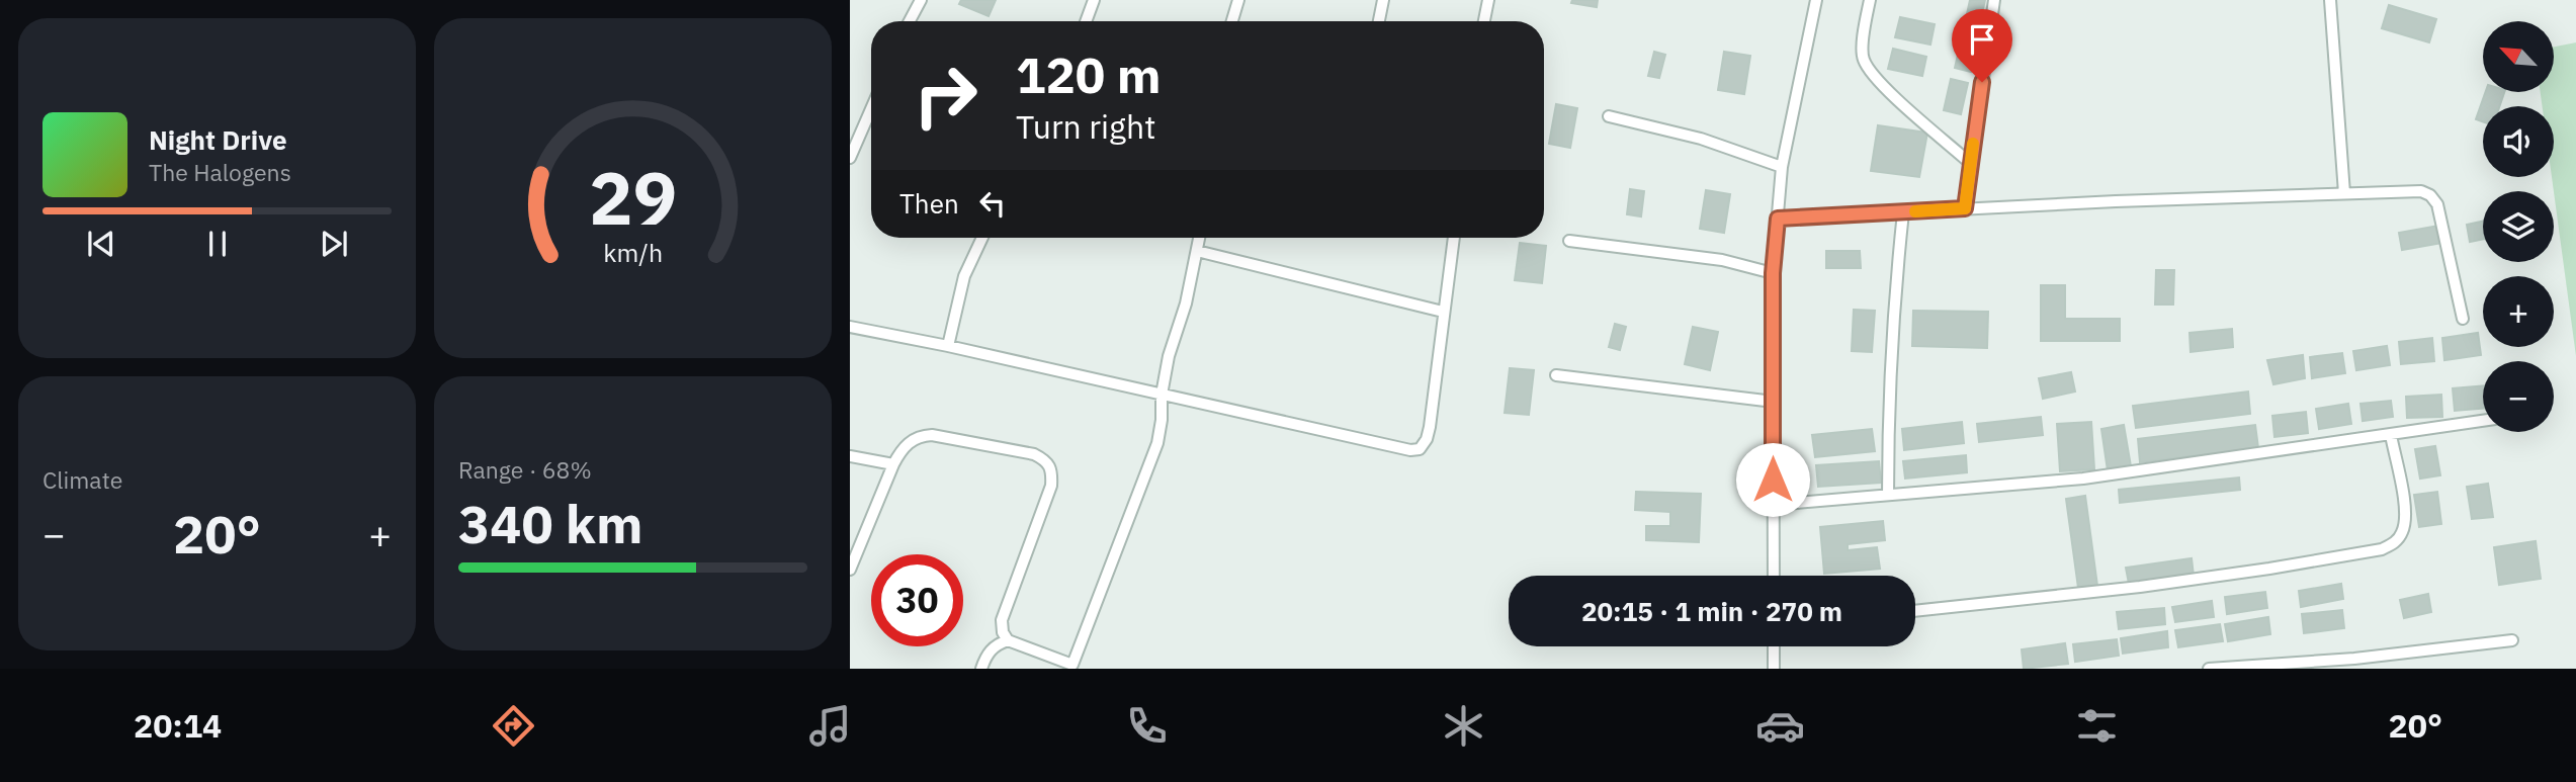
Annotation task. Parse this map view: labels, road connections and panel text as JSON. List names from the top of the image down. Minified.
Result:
{"north":"top left","page":{"map_buttons":["+","−"],"turn":["120 m","Turn right"],"song":["Night Drive","The Halogens"],"then":"Then","tile":["Climate",["Range · 68%","340 km"]],"heat":["−","20°","+"],"limit":"30","trip":"20:15 · 1 min · 270 m","tabs":["20:14","20°"],"gauge":["29","km/h"]}}
